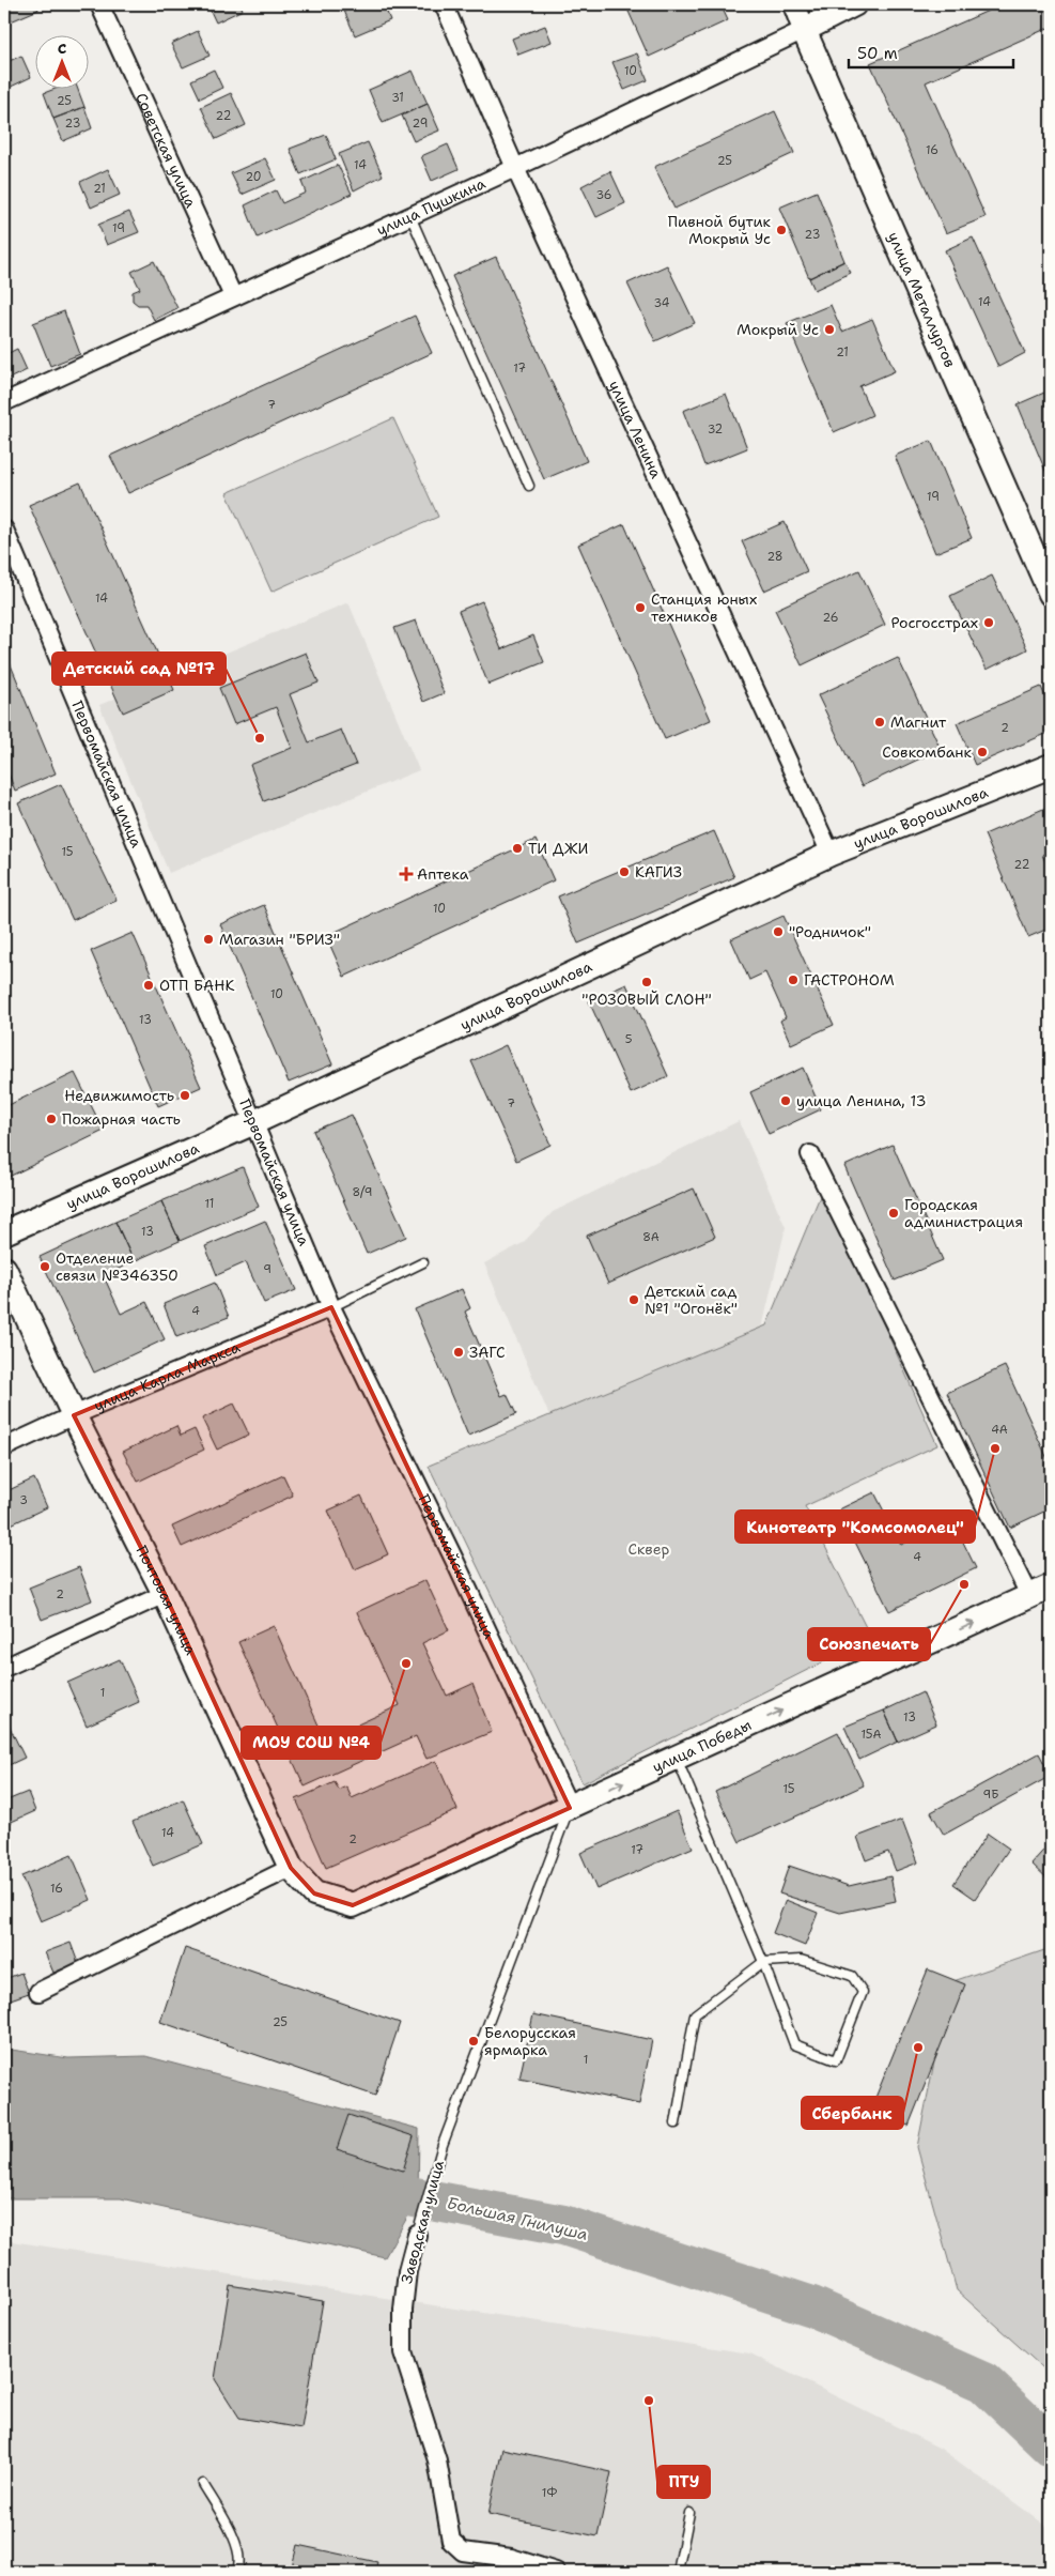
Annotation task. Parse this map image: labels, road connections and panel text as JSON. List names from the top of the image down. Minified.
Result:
{"streets":{"main road":["улица Пушкина","улица Металлургов","улица Ворошилова","Почтовая улица","улица Победы"],"street":["Советская улица","улица Ленина","Первомайская улица","улица Карла Маркса","Заводская улица"]},"crossings":[["Советская улица","улица Пушкина"],["улица Пушкина","улица Металлургов"],["улица Пушкина","улица Ленина"],["улица Ленина","улица Ворошилова"],["Первомайская улица","улица Ворошилова"],["Первомайская улица","улица Карла Маркса"],["Первомайская улица","улица Победы"],["Первомайская улица","Заводская улица"],["улица Карла Маркса","Почтовая улица"],["Почтовая улица","улица Победы"],["улица Победы","Заводская улица"]],"one_way":["улица Победы"],"water":["Большая Гнилуша"],"parks":["Сквер"],"places":{"other":["Пивной бутик Мокрый Ус","Мокрый Ус","Станция юных техников","Росгосстрах","Магнит","Детский сад №17","Совкомбанк","ТИ ДЖИ","КАГИЗ","\"Родничок\"","Магазин \"БРИЗ\"","ГАСТРОНОМ","\"РОЗОВЫЙ СЛОН\"","ОТП БАНК","Недвижимость","улица Ленина, 13","Пожарная часть","Городская администрация","Отделение связи №346350","Детский сад №1 \"Огонёк\"","ЗАГС","Кинотеатр \"Комсомолец\"","Союзпечать","МОУ СОШ №4","Белорусская ярмарка","Сбербанк","ПТУ"],"health":["Аптека"]},"house_numbers":["10","31","25","22","23","29","16","25","14","20","21","36","19","23","14","34","21","17","7","32","19","28","14","26","2","15","22","10","10","13","5","7","8/9","11","13","8А","9","4","4А","3","4","2","1","13","15А","15","9Б","14","2","17","16","25","1","1Ф"],"scale_bar":"50 m","north":"top"}
